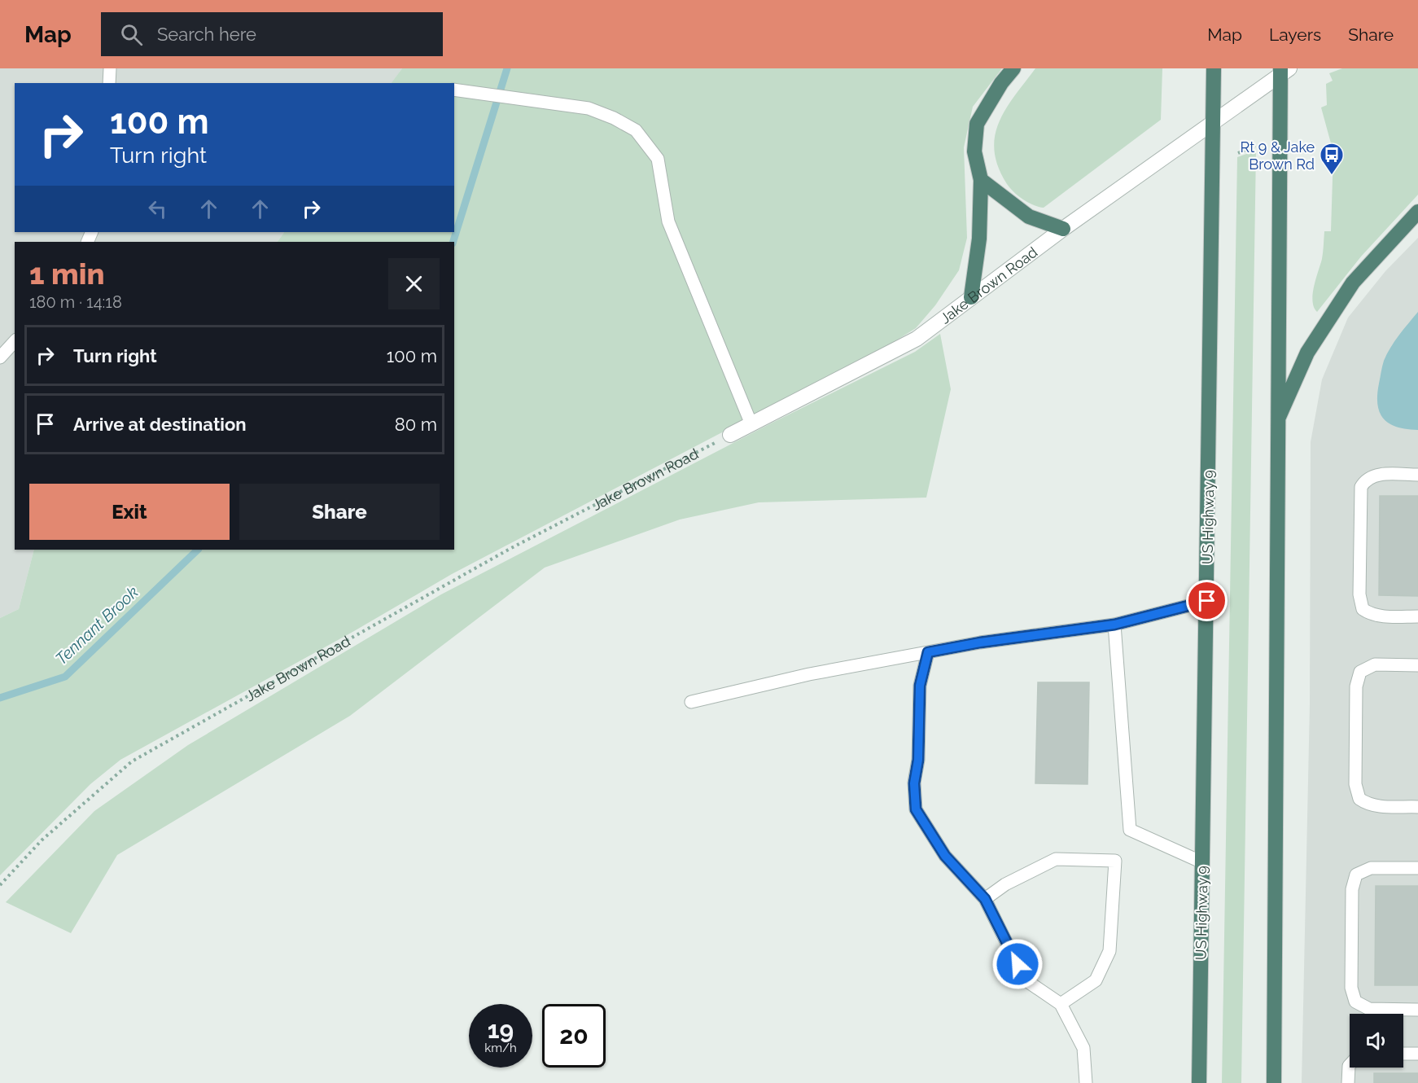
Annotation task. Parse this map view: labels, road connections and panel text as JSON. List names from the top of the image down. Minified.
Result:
{"streets":{"highway":["US Highway 9"],"street":["Jake Brown Road"]},"crossings":[["Jake Brown Road","US Highway 9"]],"water":["Tennant Brook"],"places":{"bus stop":["Rt 9 & Jake Brown Rd"]},"page":{"header":"Map","search":"Search here","nav":["Map","Layers","Share"],"turn":["100 m","Turn right"],"heading":["1 min","180 m · 14:18"],"list":[{"name":"Turn right","value":"100 m"},{"name":"Arrive at destination","value":"80 m"}],"buttons":["Exit","Share"],"speed":"19 km/h","limit":"20"}}
